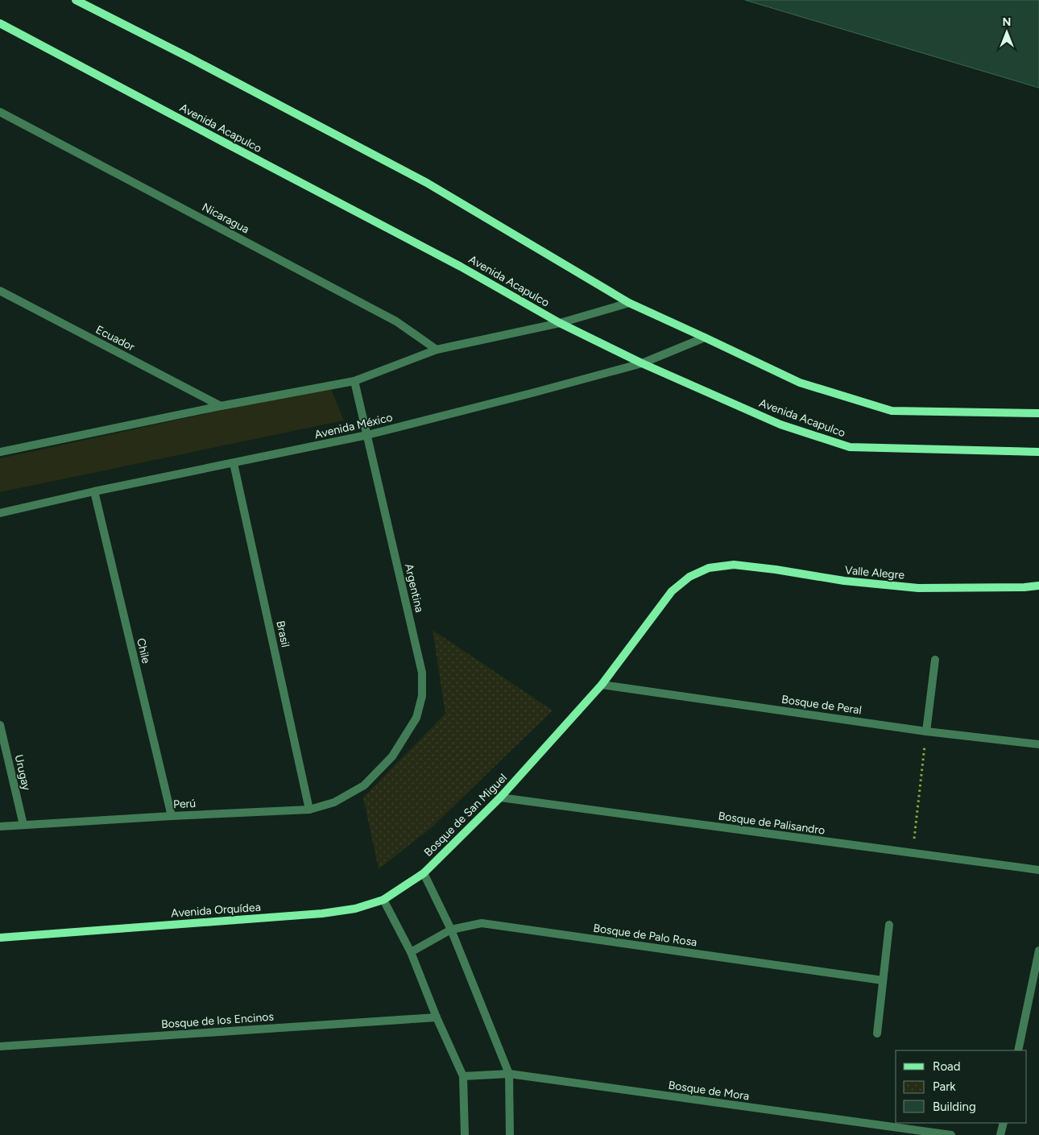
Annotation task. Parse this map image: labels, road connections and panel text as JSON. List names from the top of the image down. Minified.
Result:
{"streets":{"street":["Avenida Acapulco","Nicaragua","Ecuador","Avenida México","Valle Alegre","Argentina","Brasil","Chile","Bosque de Peral","Urugay","Perú","Bosque de San Miguel","Bosque de Palisandro","Avenida Orquídea","Bosque de Palo Rosa","Bosque de los Encinos","Bosque de Mora"]},"crossings":[["Avenida Acapulco","Avenida México"],["Avenida México","Argentina"],["Avenida México","Brasil"],["Avenida México","Chile"],["Valle Alegre","Bosque de San Miguel"],["Argentina","Perú"],["Brasil","Perú"],["Chile","Perú"],["Bosque de Peral","Bosque de San Miguel"],["Urugay","Perú"],["Bosque de San Miguel","Bosque de Palisandro"],["Bosque de San Miguel","Avenida Orquídea"],["Bosque de San Miguel","Bosque de Palo Rosa"],["Bosque de San Miguel","Bosque de Mora"]],"legend":["Road","Park","Building"],"north":"top"}
